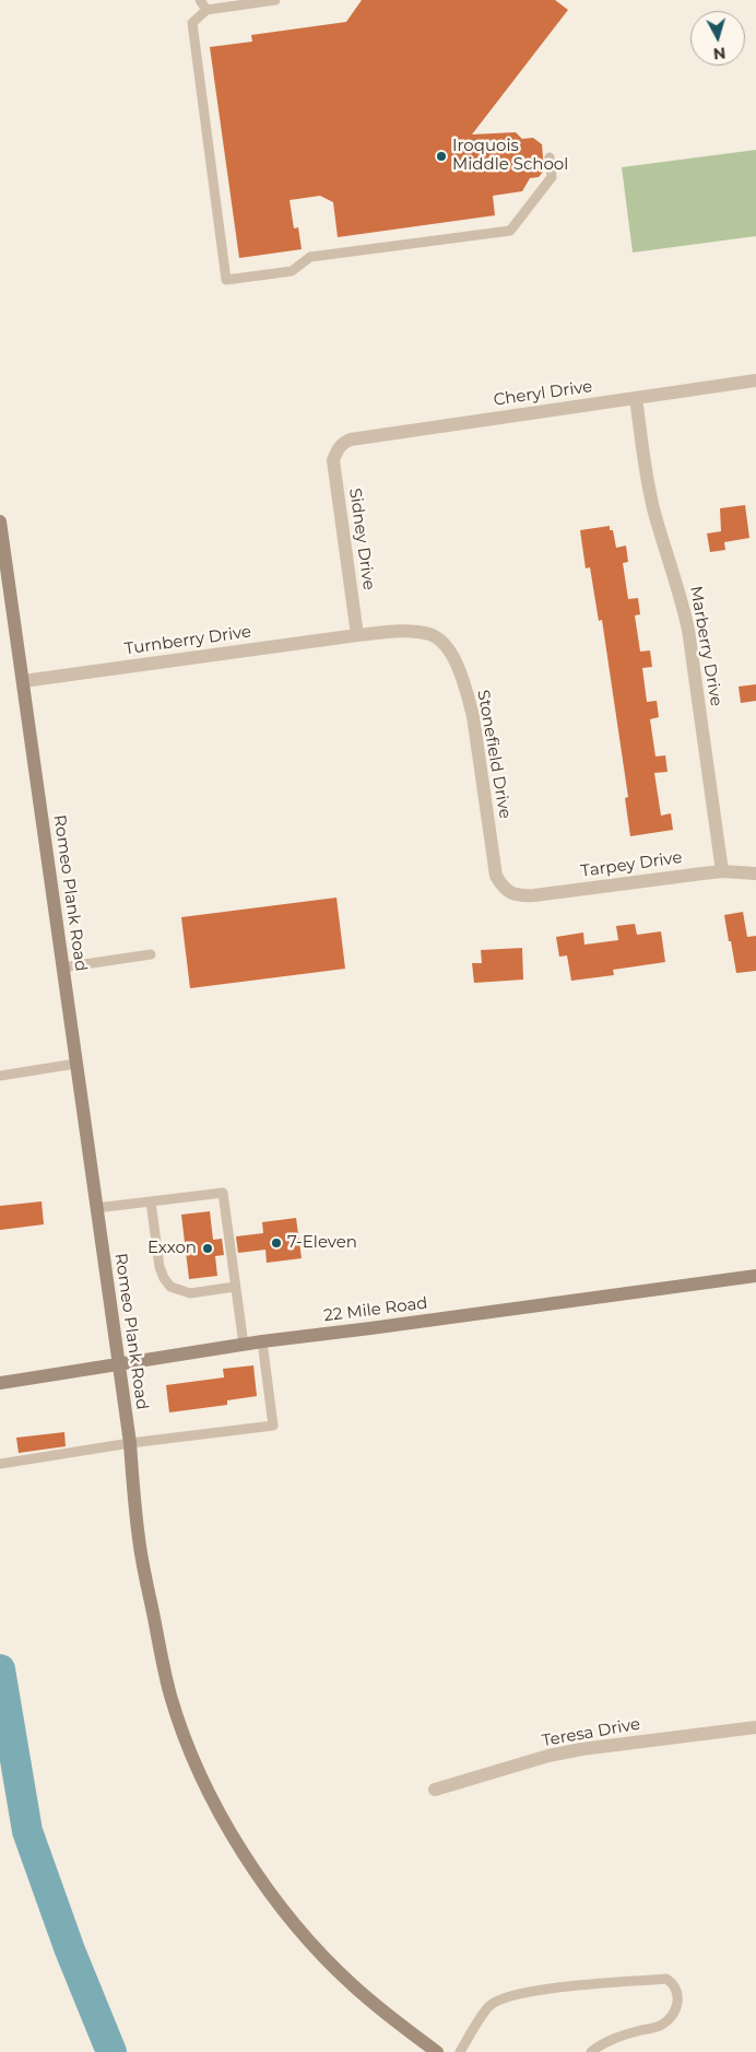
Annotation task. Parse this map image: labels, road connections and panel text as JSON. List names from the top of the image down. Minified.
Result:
{"streets":{"main road":["Romeo Plank Road","22 Mile Road"],"street":["Cheryl Drive","Sidney Drive","Turnberry Drive","Marberry Drive","Stonefield Drive","Tarpey Drive","Teresa Drive"]},"crossings":[["Cheryl Drive","Sidney Drive"],["Cheryl Drive","Marberry Drive"],["Sidney Drive","Turnberry Drive"],["Sidney Drive","Stonefield Drive"],["Turnberry Drive","Stonefield Drive"],["Turnberry Drive","Romeo Plank Road"],["Marberry Drive","Tarpey Drive"],["Stonefield Drive","Tarpey Drive"],["Romeo Plank Road","22 Mile Road"]],"places":["Iroquois Middle School","7-Eleven","Exxon"],"north":"bottom"}
